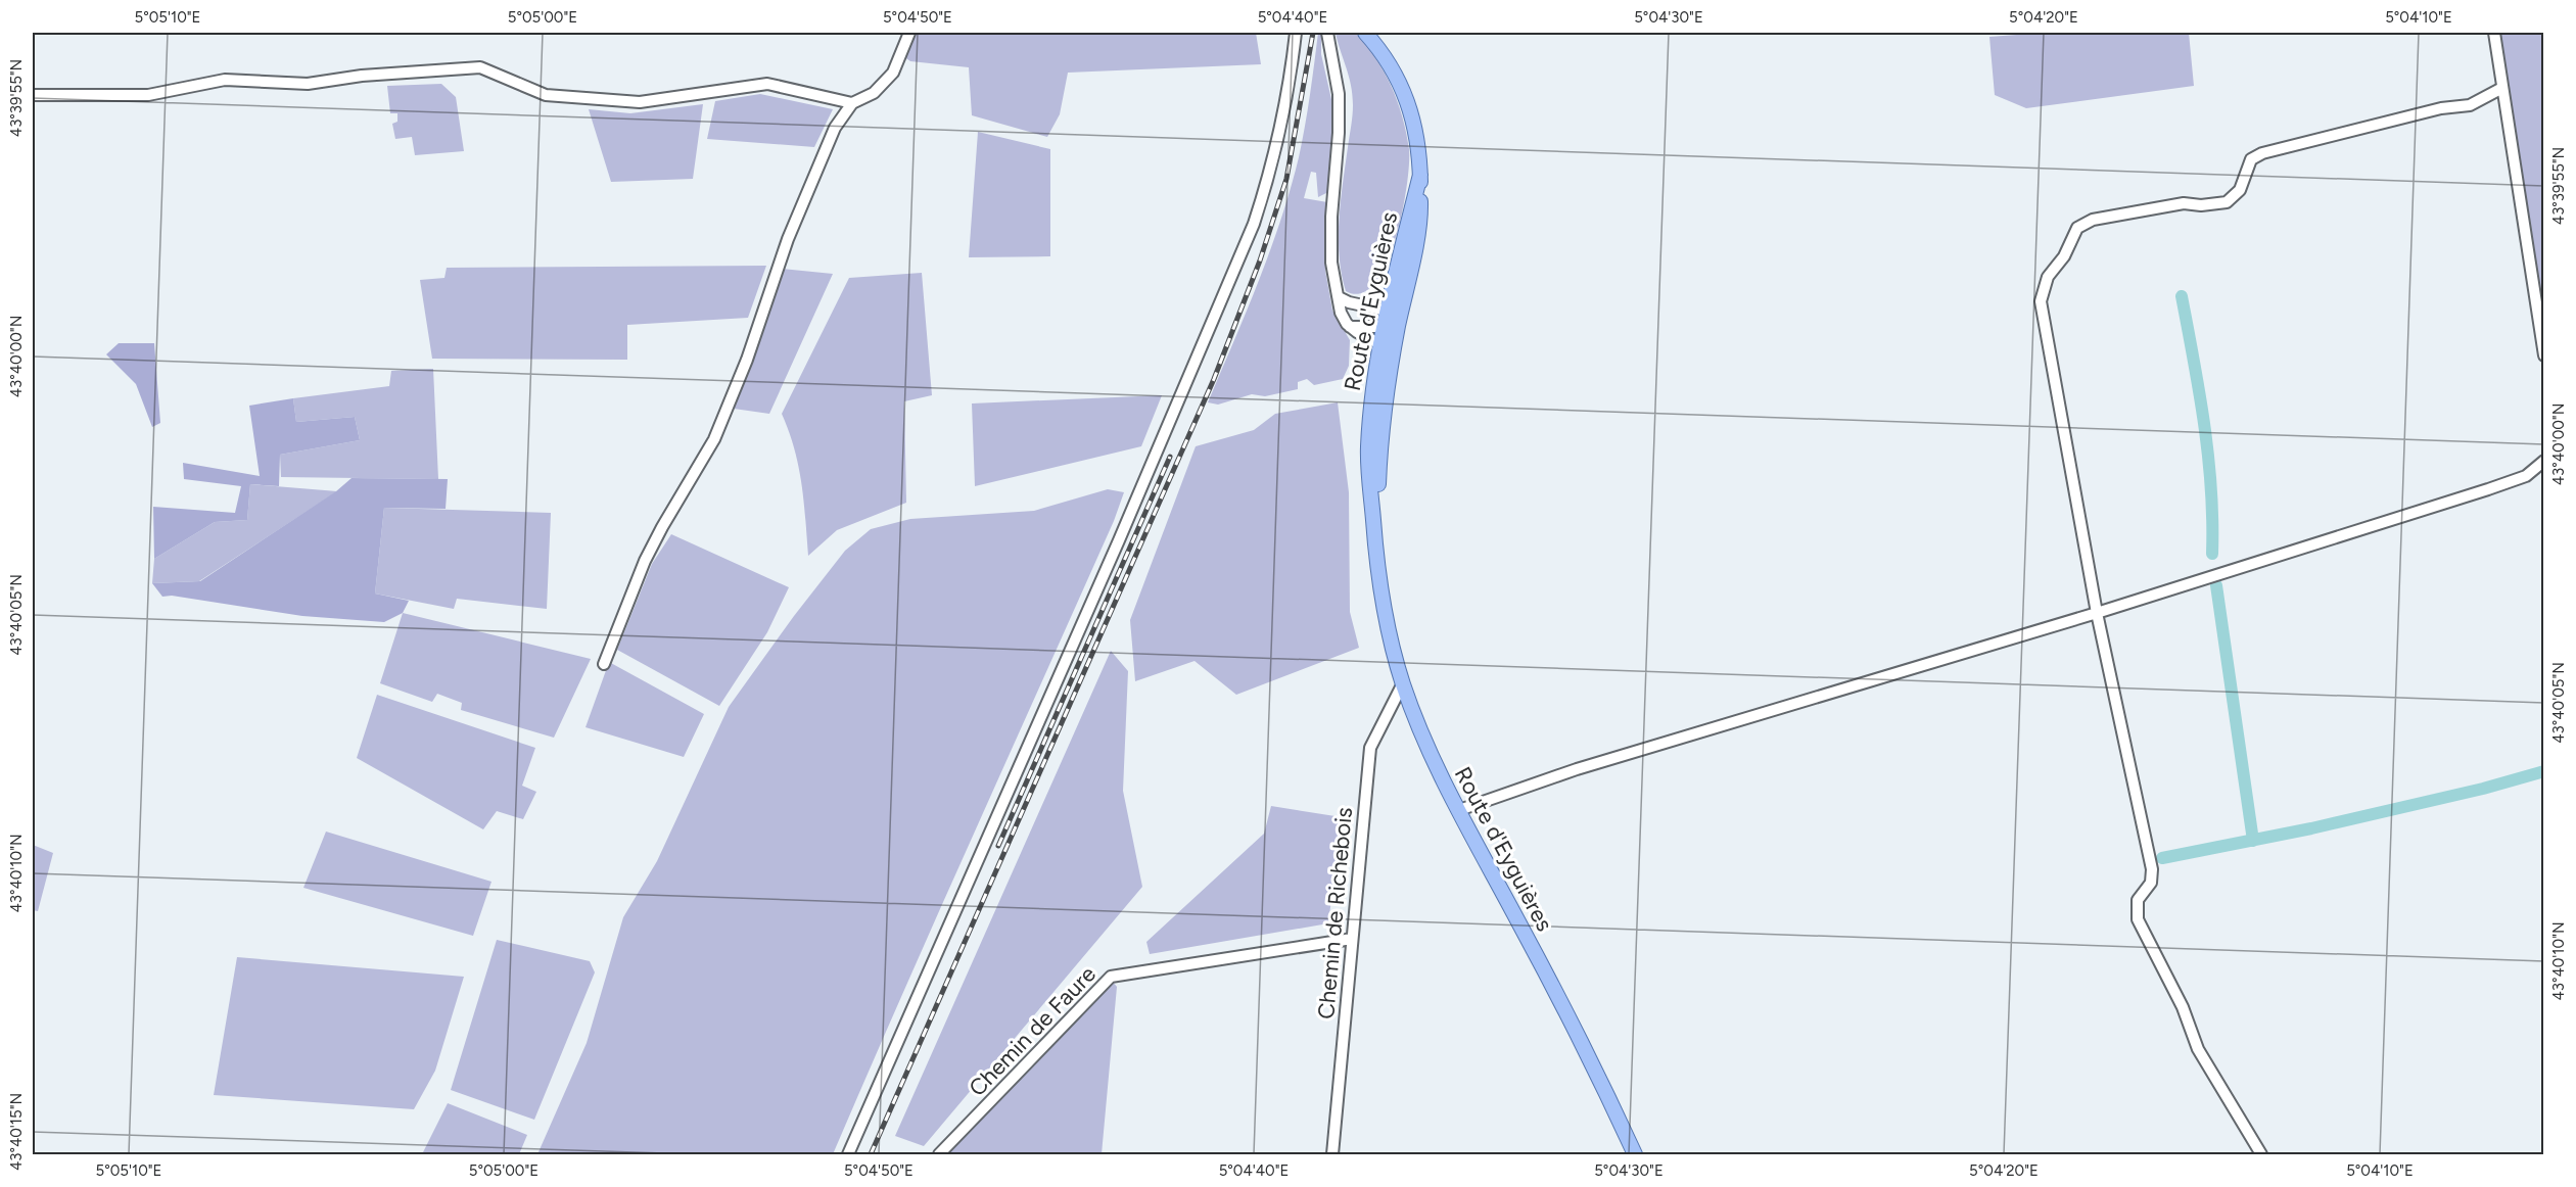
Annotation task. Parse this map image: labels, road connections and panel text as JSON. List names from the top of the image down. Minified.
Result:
{"streets":{"main road":["Route d'Eyguières"],"street":["Chemin de Richebois","Chemin de Faure"]},"crossings":[["Route d'Eyguières","Chemin de Richebois"],["Chemin de Richebois","Chemin de Faure"]],"coordinates":["5°05'10\"E","5°05'00\"E","5°04'50\"E","5°04'40\"E","5°04'30\"E","5°04'20\"E","5°04'10\"E","43°39'55\"N","43°40'00\"N","43°40'05\"N","43°40'10\"N","43°40'15\"N"]}
